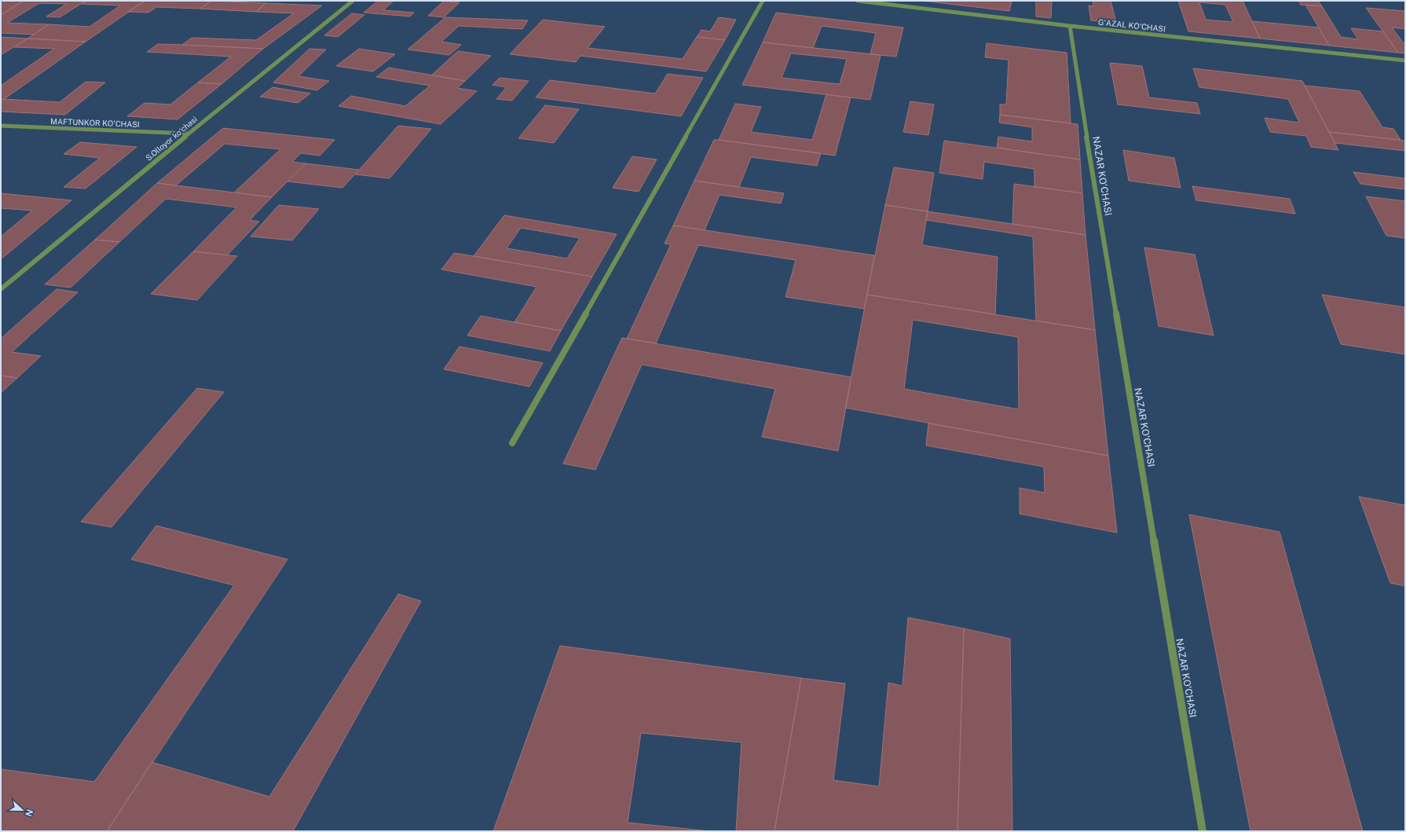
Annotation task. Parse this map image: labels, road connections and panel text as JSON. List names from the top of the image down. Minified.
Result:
{"streets":{"street":["G'AZAL KO'CHASI","MAFTUNKOR KO'CHASI","S.Olloyor koʻchasi","NAZAR KO'CHASI"]},"crossings":[["G'AZAL KO'CHASI","NAZAR KO'CHASI"],["MAFTUNKOR KO'CHASI","S.Olloyor koʻchasi"]],"north":"right"}
